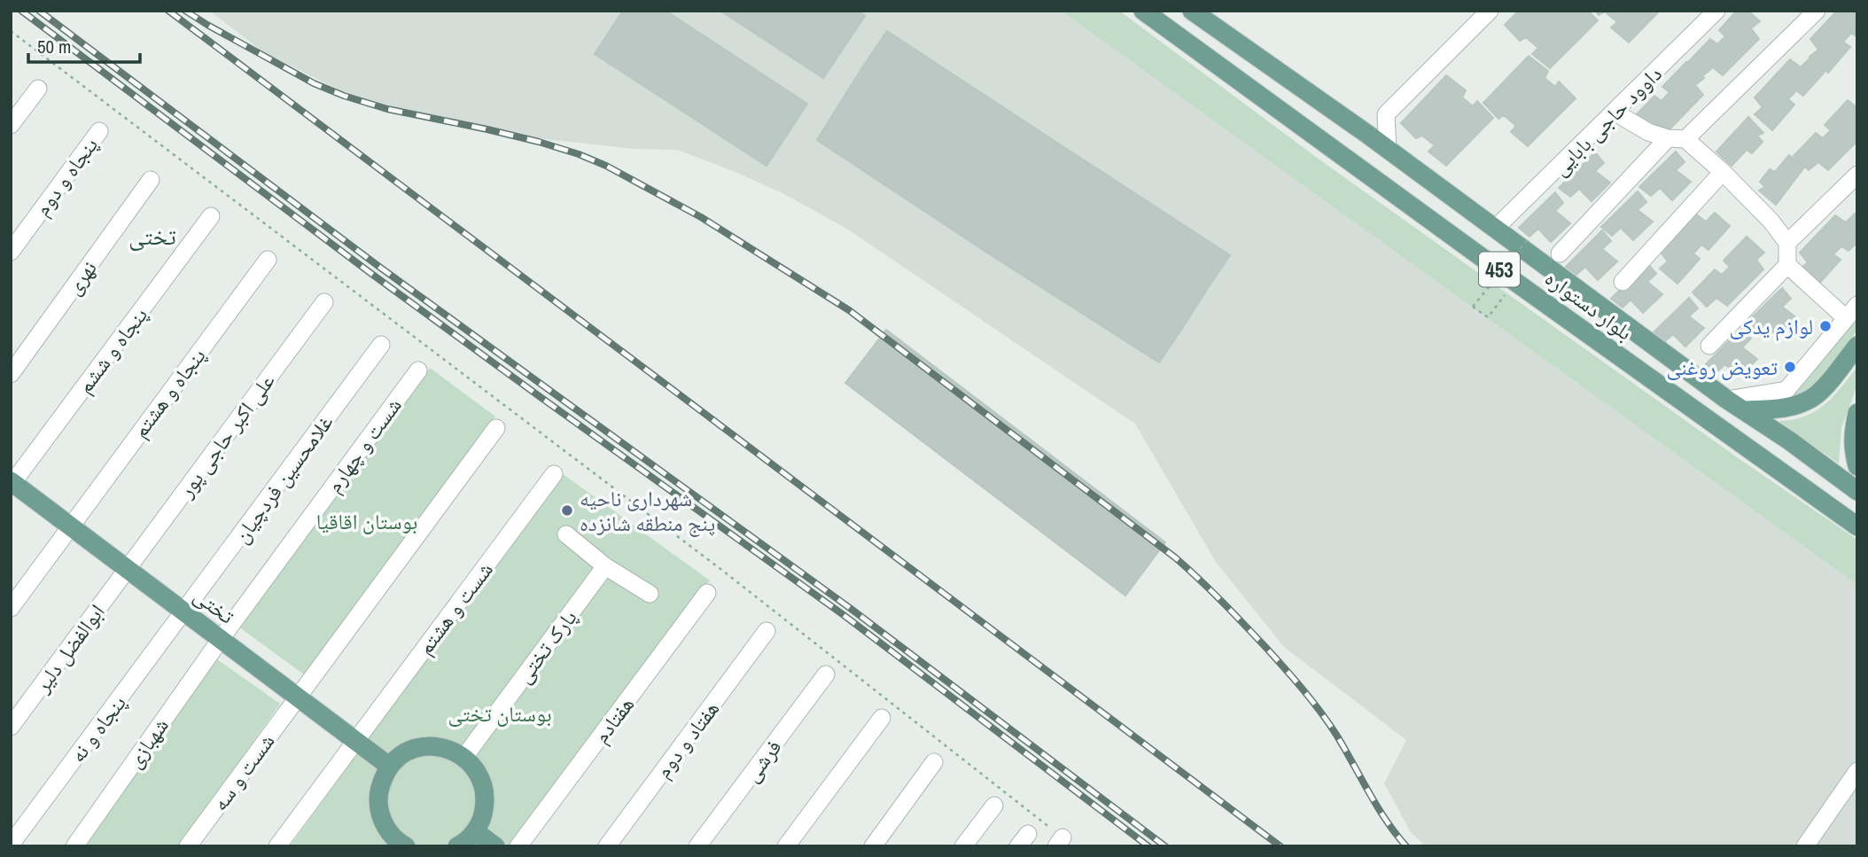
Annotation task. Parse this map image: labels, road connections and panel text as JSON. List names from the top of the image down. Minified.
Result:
{"streets":{"main road":["453","بلوار دستواره","تختی"],"street":["داوود حاجی بابایی","پنجاه و دوم","نهری","پنجاه و ششم","پنجاه و هشتم","علی اکبر حاجی پور","شست و چهارم","غلامحسین فردچیان","شست و هشتم","پارک تختی","ابوالفضل دلیر","هفتادم","پنجاه و نه","هفتاد و دوم","شهبازی","فرشی","شست و سه"]},"crossings":[["داوود حاجی بابایی","بلوار دستواره"],["پنجاه و ششم","تختی"],["پنجاه و هشتم","تختی"],["علی اکبر حاجی پور","تختی"],["علی اکبر حاجی پور","ابوالفضل دلیر"],["شست و چهارم","تختی"],["شست و چهارم","شهبازی"],["غلامحسین فردچیان","تختی"],["غلامحسین فردچیان","پنجاه و نه"],["تختی","شست و هشتم"],["تختی","ابوالفضل دلیر"],["تختی","پنجاه و نه"],["تختی","شهبازی"],["تختی","شست و سه"]],"districts":["تختی"],"parks":["بوستان اقاقیا","بوستان تختی"],"places":["لوازم یدکی","تعویض روغنی","شهرداری ناحیه پنج منطقه شانزده"],"scale_bar":"50 m"}
